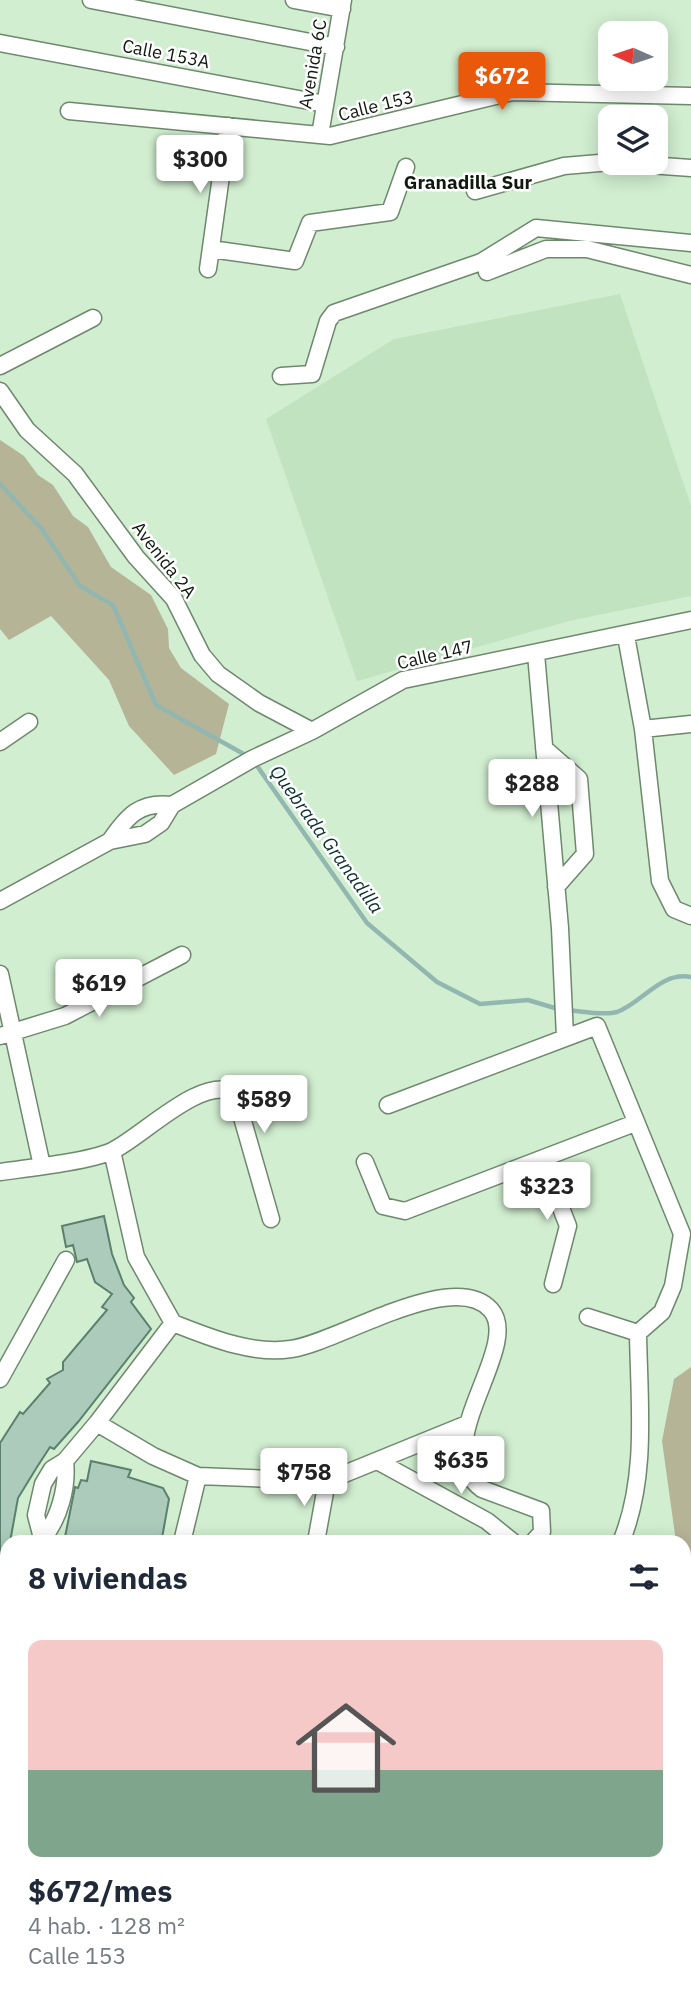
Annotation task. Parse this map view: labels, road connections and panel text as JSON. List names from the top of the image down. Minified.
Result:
{"streets":{"street":["Calle 153A","Avenida 6C","Calle 153","Avenida 2A","Calle 147"]},"crossings":[["Calle 153A","Avenida 6C"],["Avenida 6C","Calle 153"],["Avenida 2A","Calle 147"]],"districts":["Granadilla Sur"],"water":["Quebrada Granadilla"],"north":"left","page":{"price":["$672","$300","$288","$619","$589","$323","$635","$758"],"heading":"8 viviendas","list":[{"name":"$672/mes","note":"4 hab. · 128 m² · Calle 153"}]}}
